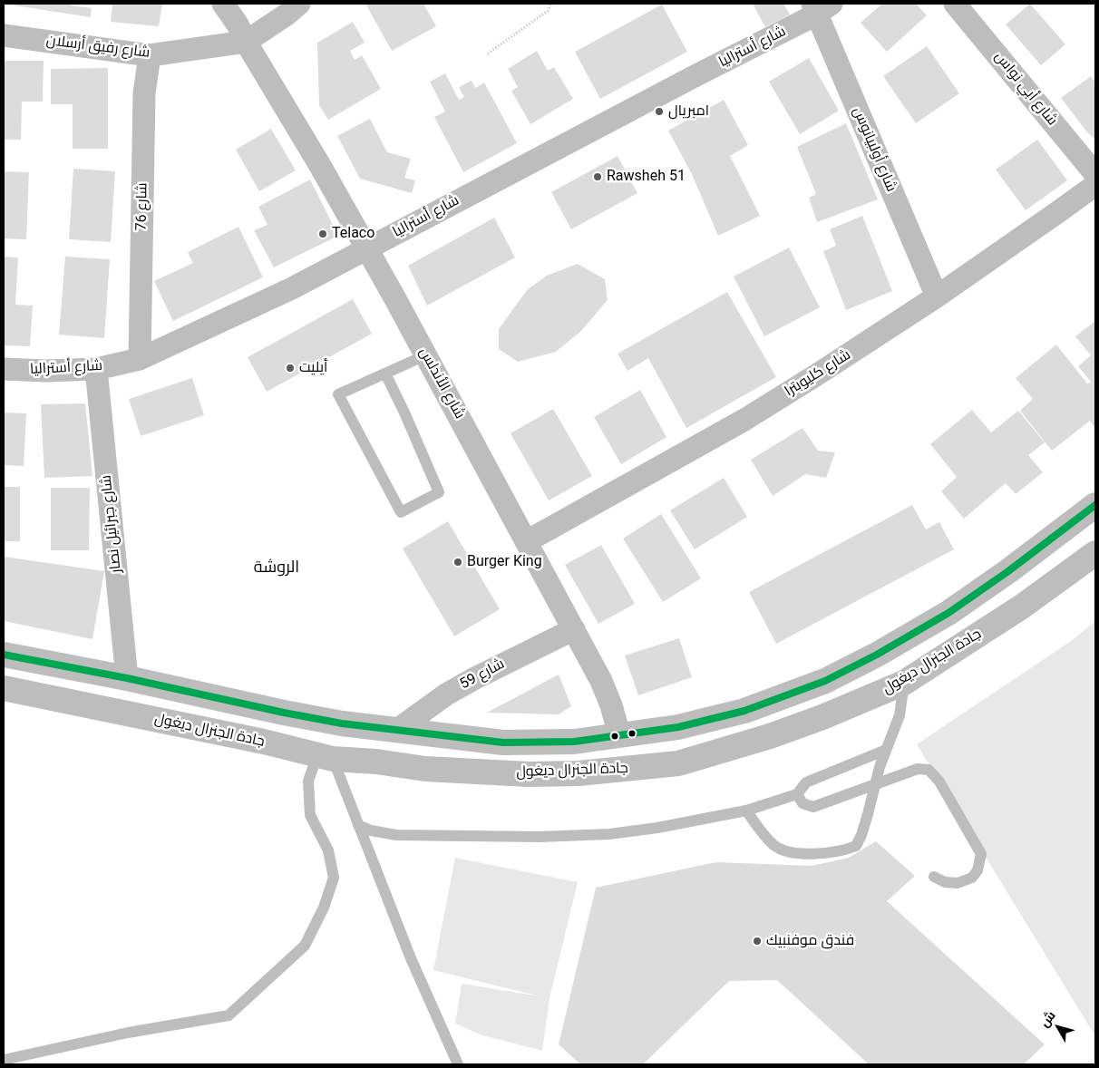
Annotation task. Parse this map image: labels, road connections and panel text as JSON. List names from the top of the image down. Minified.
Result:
{"streets":{"highway":["جادة الجنرال ديغول"],"street":["شارع رفيق أرسلان","شارع أستراليا","شارع أبي نواس","شارع أولبيانوس","شارع 76","شارع كليوبترا","شارع الأندلس","شارع جبرائيل نصار","شارع 59"]},"crossings":[["شارع رفيق أرسلان","شارع 76"],["شارع رفيق أرسلان","شارع الأندلس"],["شارع أستراليا","شارع أولبيانوس"],["شارع أستراليا","شارع 76"],["شارع أستراليا","شارع الأندلس"],["شارع أستراليا","شارع جبرائيل نصار"],["شارع أولبيانوس","شارع كليوبترا"],["شارع كليوبترا","شارع الأندلس"],["شارع الأندلس","جادة الجنرال ديغول"],["شارع الأندلس","شارع 59"],["شارع جبرائيل نصار","جادة الجنرال ديغول"],["جادة الجنرال ديغول","شارع 59"]],"districts":["الروشة"],"places":["امبريال","Rawsheh 51","Telaco","أيليت","Burger King","فندق موفنبيك"],"north":"top left"}
